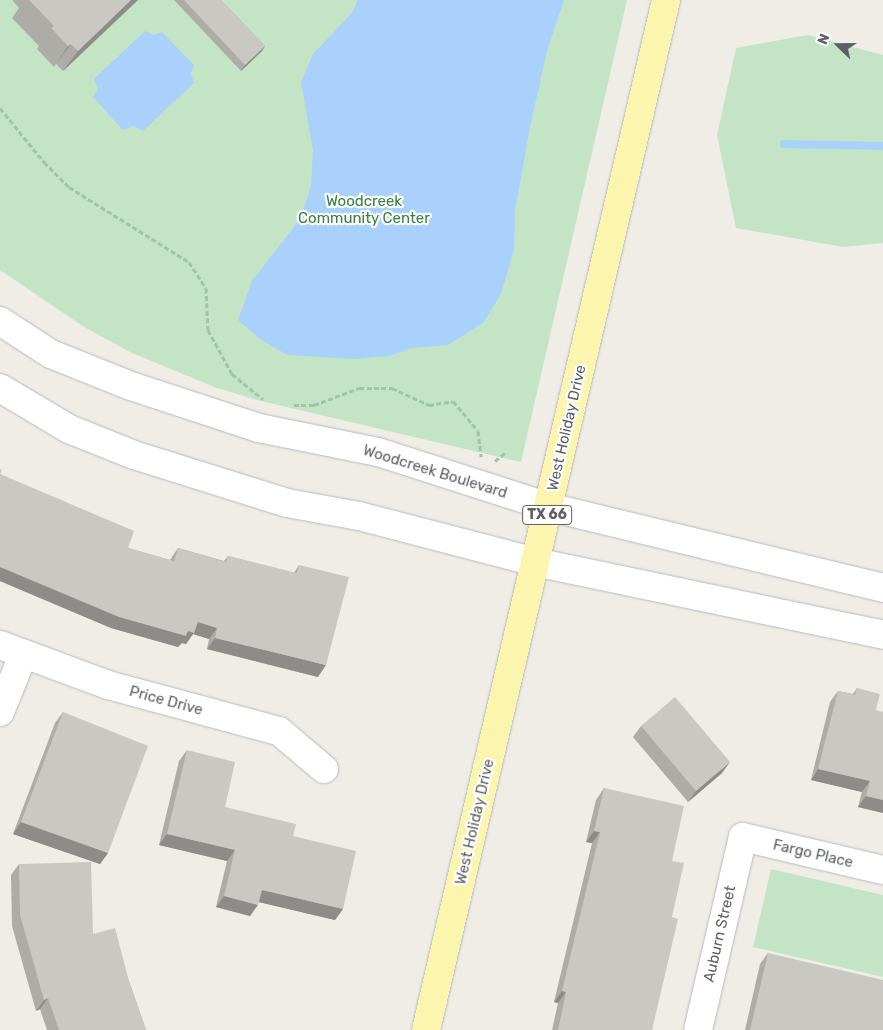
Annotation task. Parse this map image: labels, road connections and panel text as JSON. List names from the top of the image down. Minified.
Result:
{"streets":{"main road":["West Holiday Drive","TX 66"],"street":["Woodcreek Boulevard","Price Drive","Fargo Place","Auburn Street"]},"crossings":[["West Holiday Drive","Woodcreek Boulevard"],["Fargo Place","Auburn Street"]],"parks":["Woodcreek Community Center"],"north":"left"}
